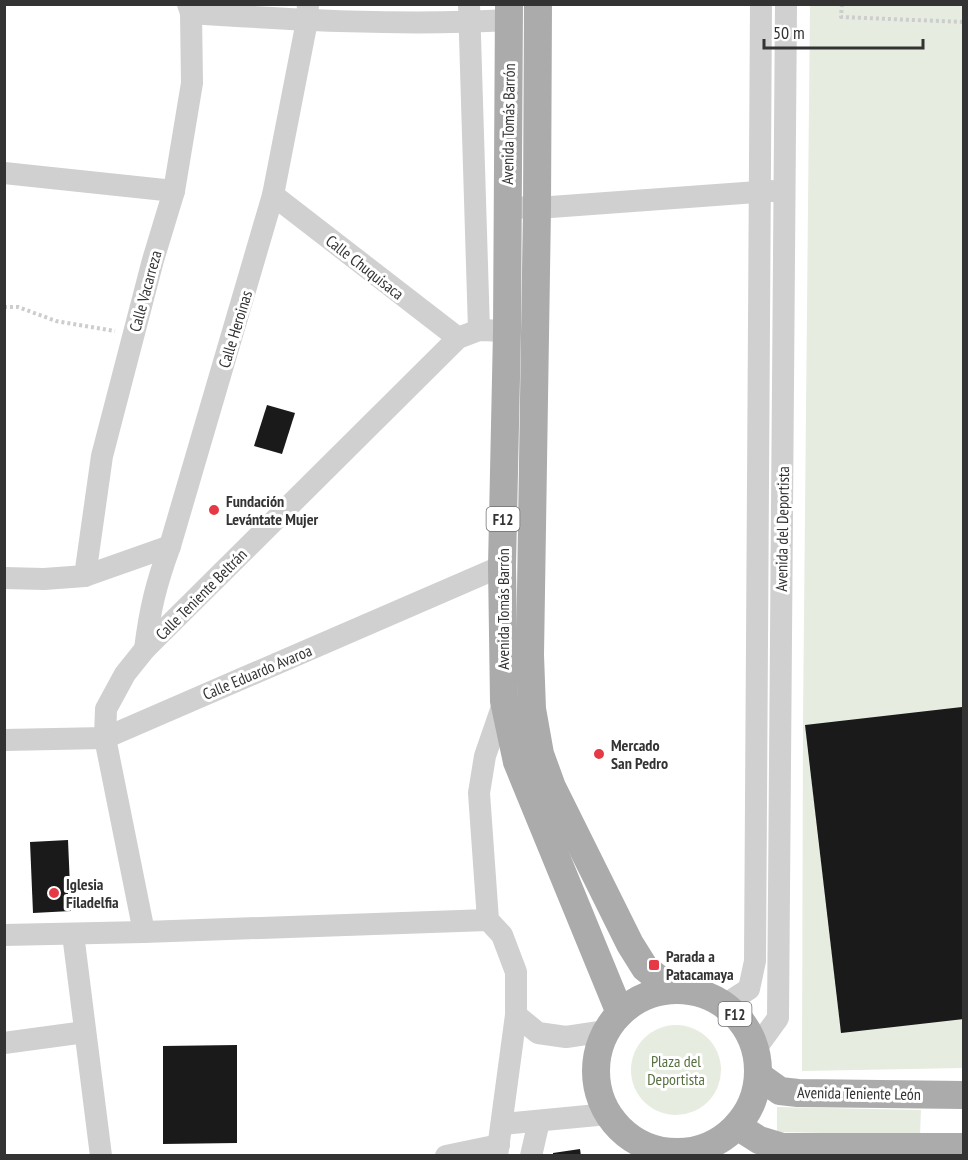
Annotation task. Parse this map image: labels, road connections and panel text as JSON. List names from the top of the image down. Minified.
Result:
{"streets":{"main road":["Avenida Tomás Barrón","F12","Avenida Teniente León"],"street":["Calle Chuquisaca","Calle Vacarreza","Calle Heroinas","Avenida del Deportista","Calle Teniente Beltrán","Calle Eduardo Avaroa"]},"crossings":[["Avenida Tomás Barrón","F12"],["Avenida Tomás Barrón","Avenida del Deportista"],["Avenida Tomás Barrón","Calle Teniente Beltrán"],["Avenida Tomás Barrón","Calle Eduardo Avaroa"],["Avenida Tomás Barrón","Avenida Teniente León"],["Calle Chuquisaca","Calle Heroinas"],["Calle Chuquisaca","Calle Teniente Beltrán"],["Calle Heroinas","Calle Teniente Beltrán"],["F12","Avenida del Deportista"],["F12","Avenida Teniente León"],["Avenida del Deportista","Avenida Teniente León"],["Calle Teniente Beltrán","Calle Eduardo Avaroa"]],"parks":["Plaza del Deportista"],"places":{"other":["Fundación Levántate Mujer","Mercado San Pedro","Iglesia Filadelfia"],"transit":["Parada a Patacamaya"]},"scale_bar":"50 m"}
